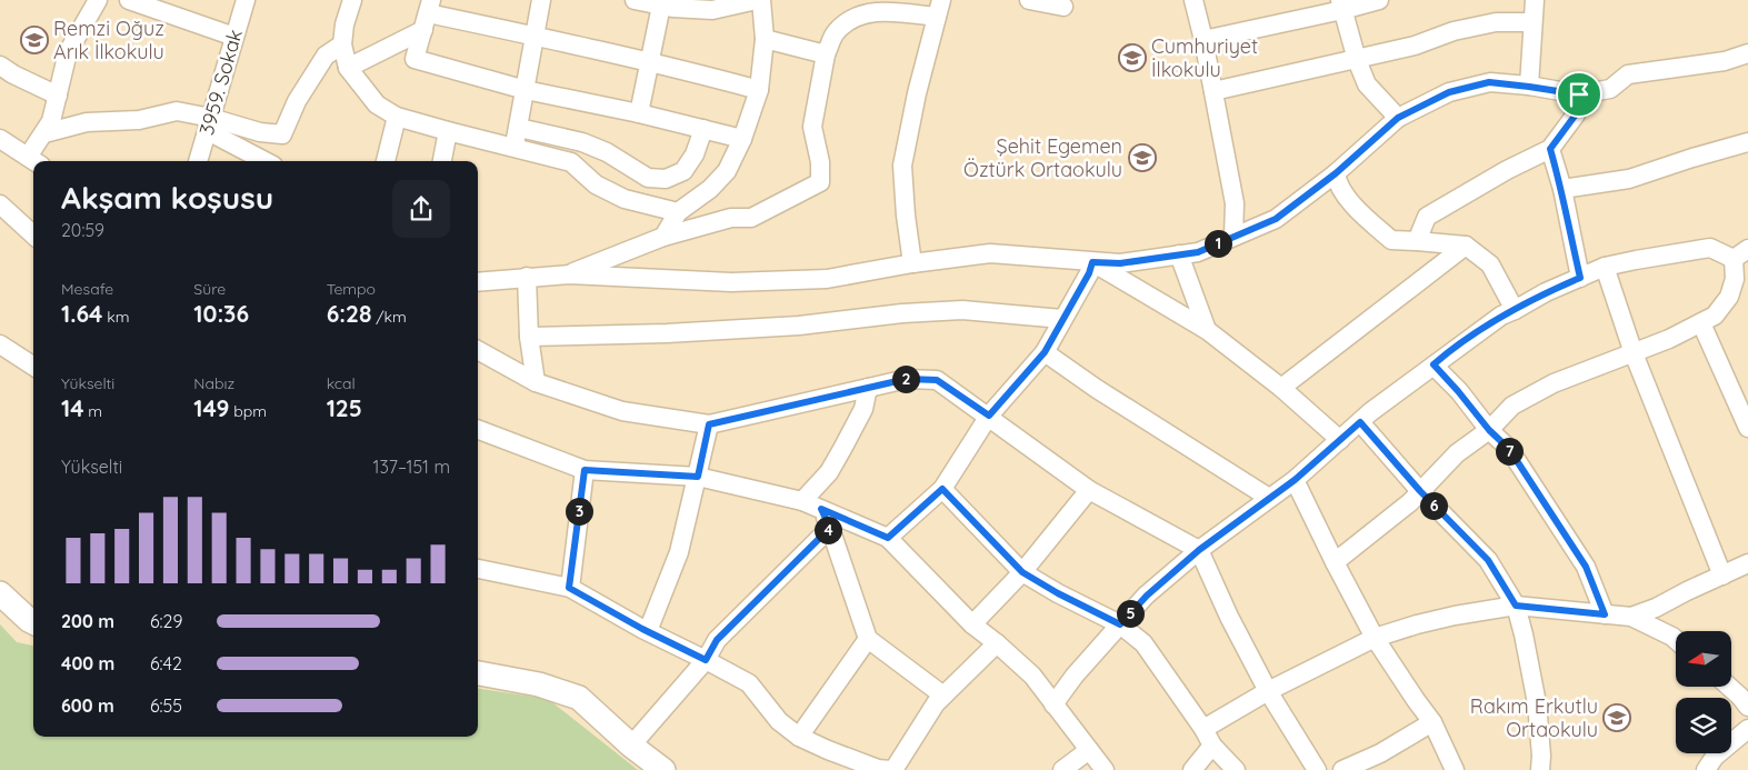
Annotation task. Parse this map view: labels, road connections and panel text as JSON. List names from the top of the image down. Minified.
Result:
{"streets":{"street":["3959. Sokak"]},"places":{"school or university":["Remzi Oğuz Arık İlkokulu","Cumhuriyet İlkokulu","Şehit Egemen Öztürk Ortaokulu","Rakım Erkutlu Ortaokulu"]},"north":"left","page":{"heading":["Akşam koşusu","20:59"],"pins":["1","2","7","6","3","4","5"],"stats":[["Mesafe","1.64 km"],["Süre","10:36"],["Tempo","6:28 /km"],["Yükselti","14 m"],["Nabız","149 bpm"],["kcal","125"]],"chart":["Yükselti","137–151 m"],"list":[{"name":"200 m","note":"6:29"},{"name":"400 m","note":"6:42"},{"name":"600 m","note":"6:55"}]}}
